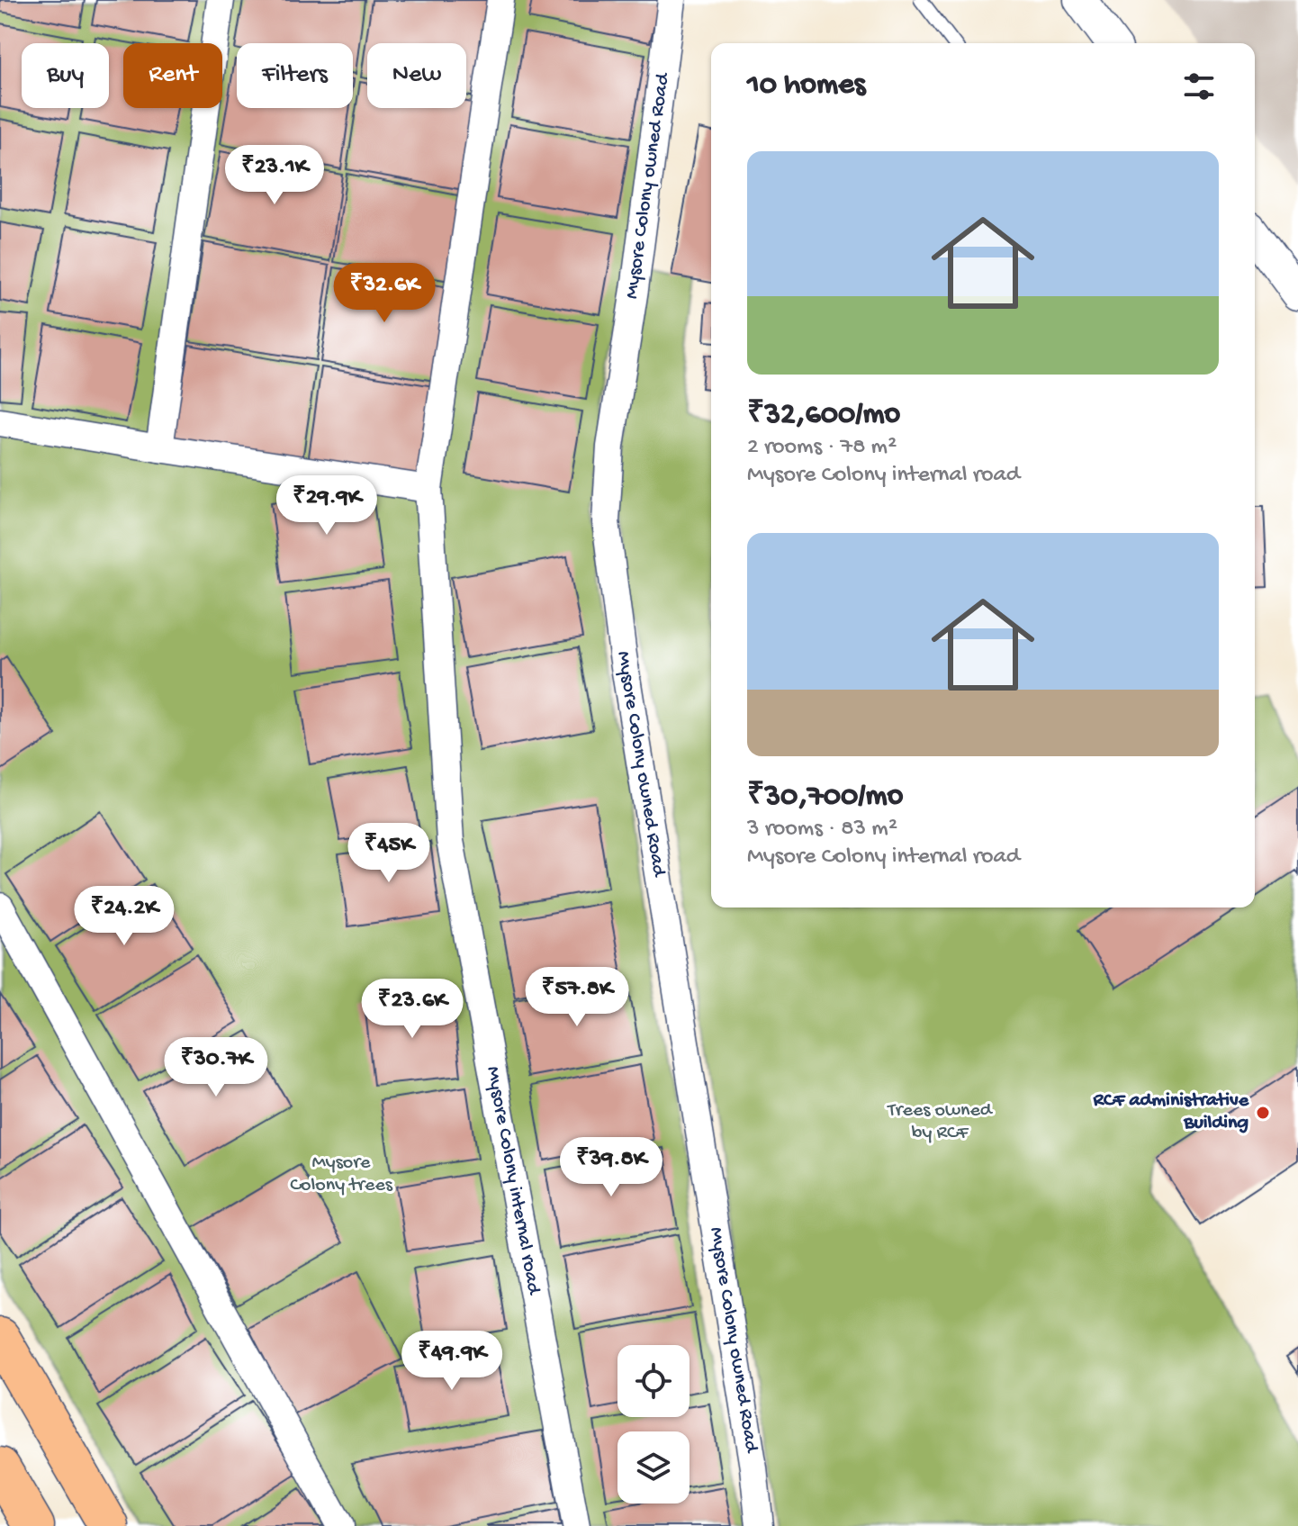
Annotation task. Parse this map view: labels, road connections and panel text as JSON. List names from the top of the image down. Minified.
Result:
{"streets":{"street":["Mysore Colony owned Road","Mysore Colony internal road"]},"parks":["Trees owned by RCF","Mysore Colony trees"],"places":["RCF administrative Building"],"page":{"chip":["Buy","Rent","Filters","New"],"heading":"10 homes","list":[{"name":"₹32,600/mo","note":"2 rooms · 78 m² · Mysore Colony internal road"},{"name":"₹30,700/mo","note":"3 rooms · 83 m² · Mysore Colony internal road"}],"price":["₹23.1K","₹32.6K","₹29.9K","₹45K","₹24.2K","₹57.8K","₹23.6K","₹30.7K","₹39.8K","₹49.9K"]}}
